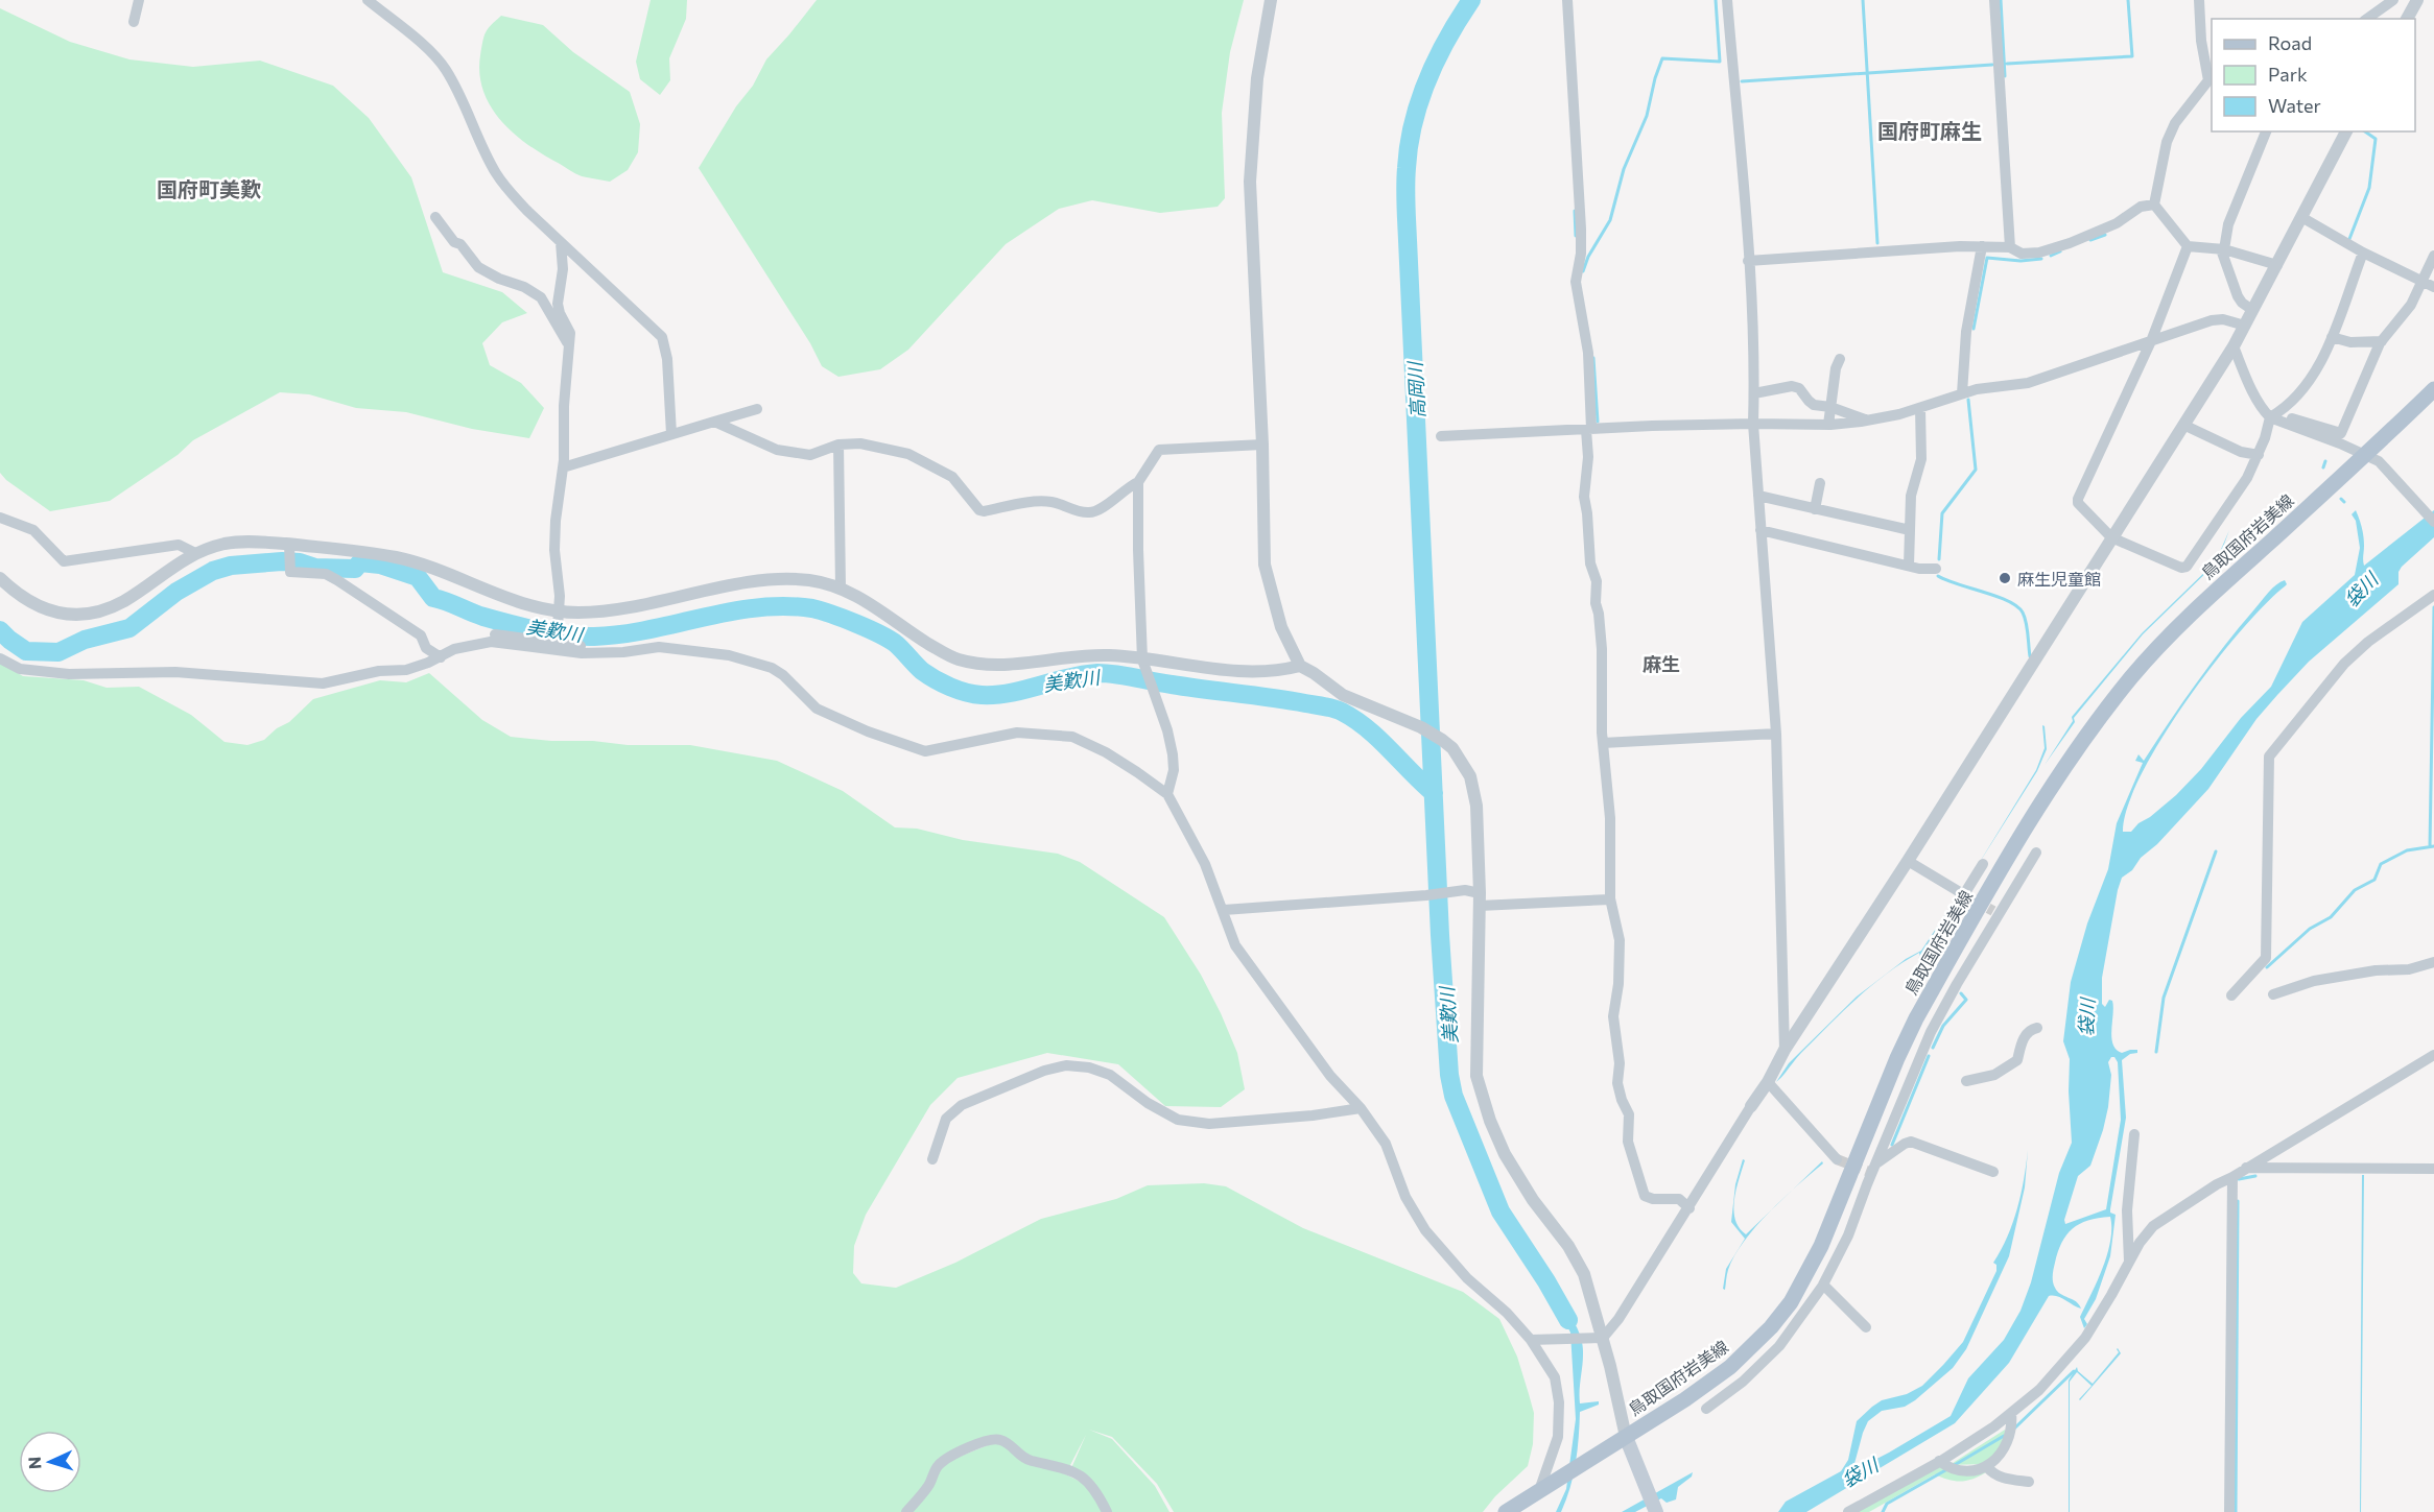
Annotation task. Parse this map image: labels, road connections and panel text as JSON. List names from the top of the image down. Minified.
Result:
{"streets":{"main road":["鳥取国府岩美線"]},"districts":["国府町麻生","国府町美歎","麻生"],"water":["高岡川","袋川","美歎川"],"places":["麻生児童館"],"legend":["Road","Park","Water"],"north":"left"}
